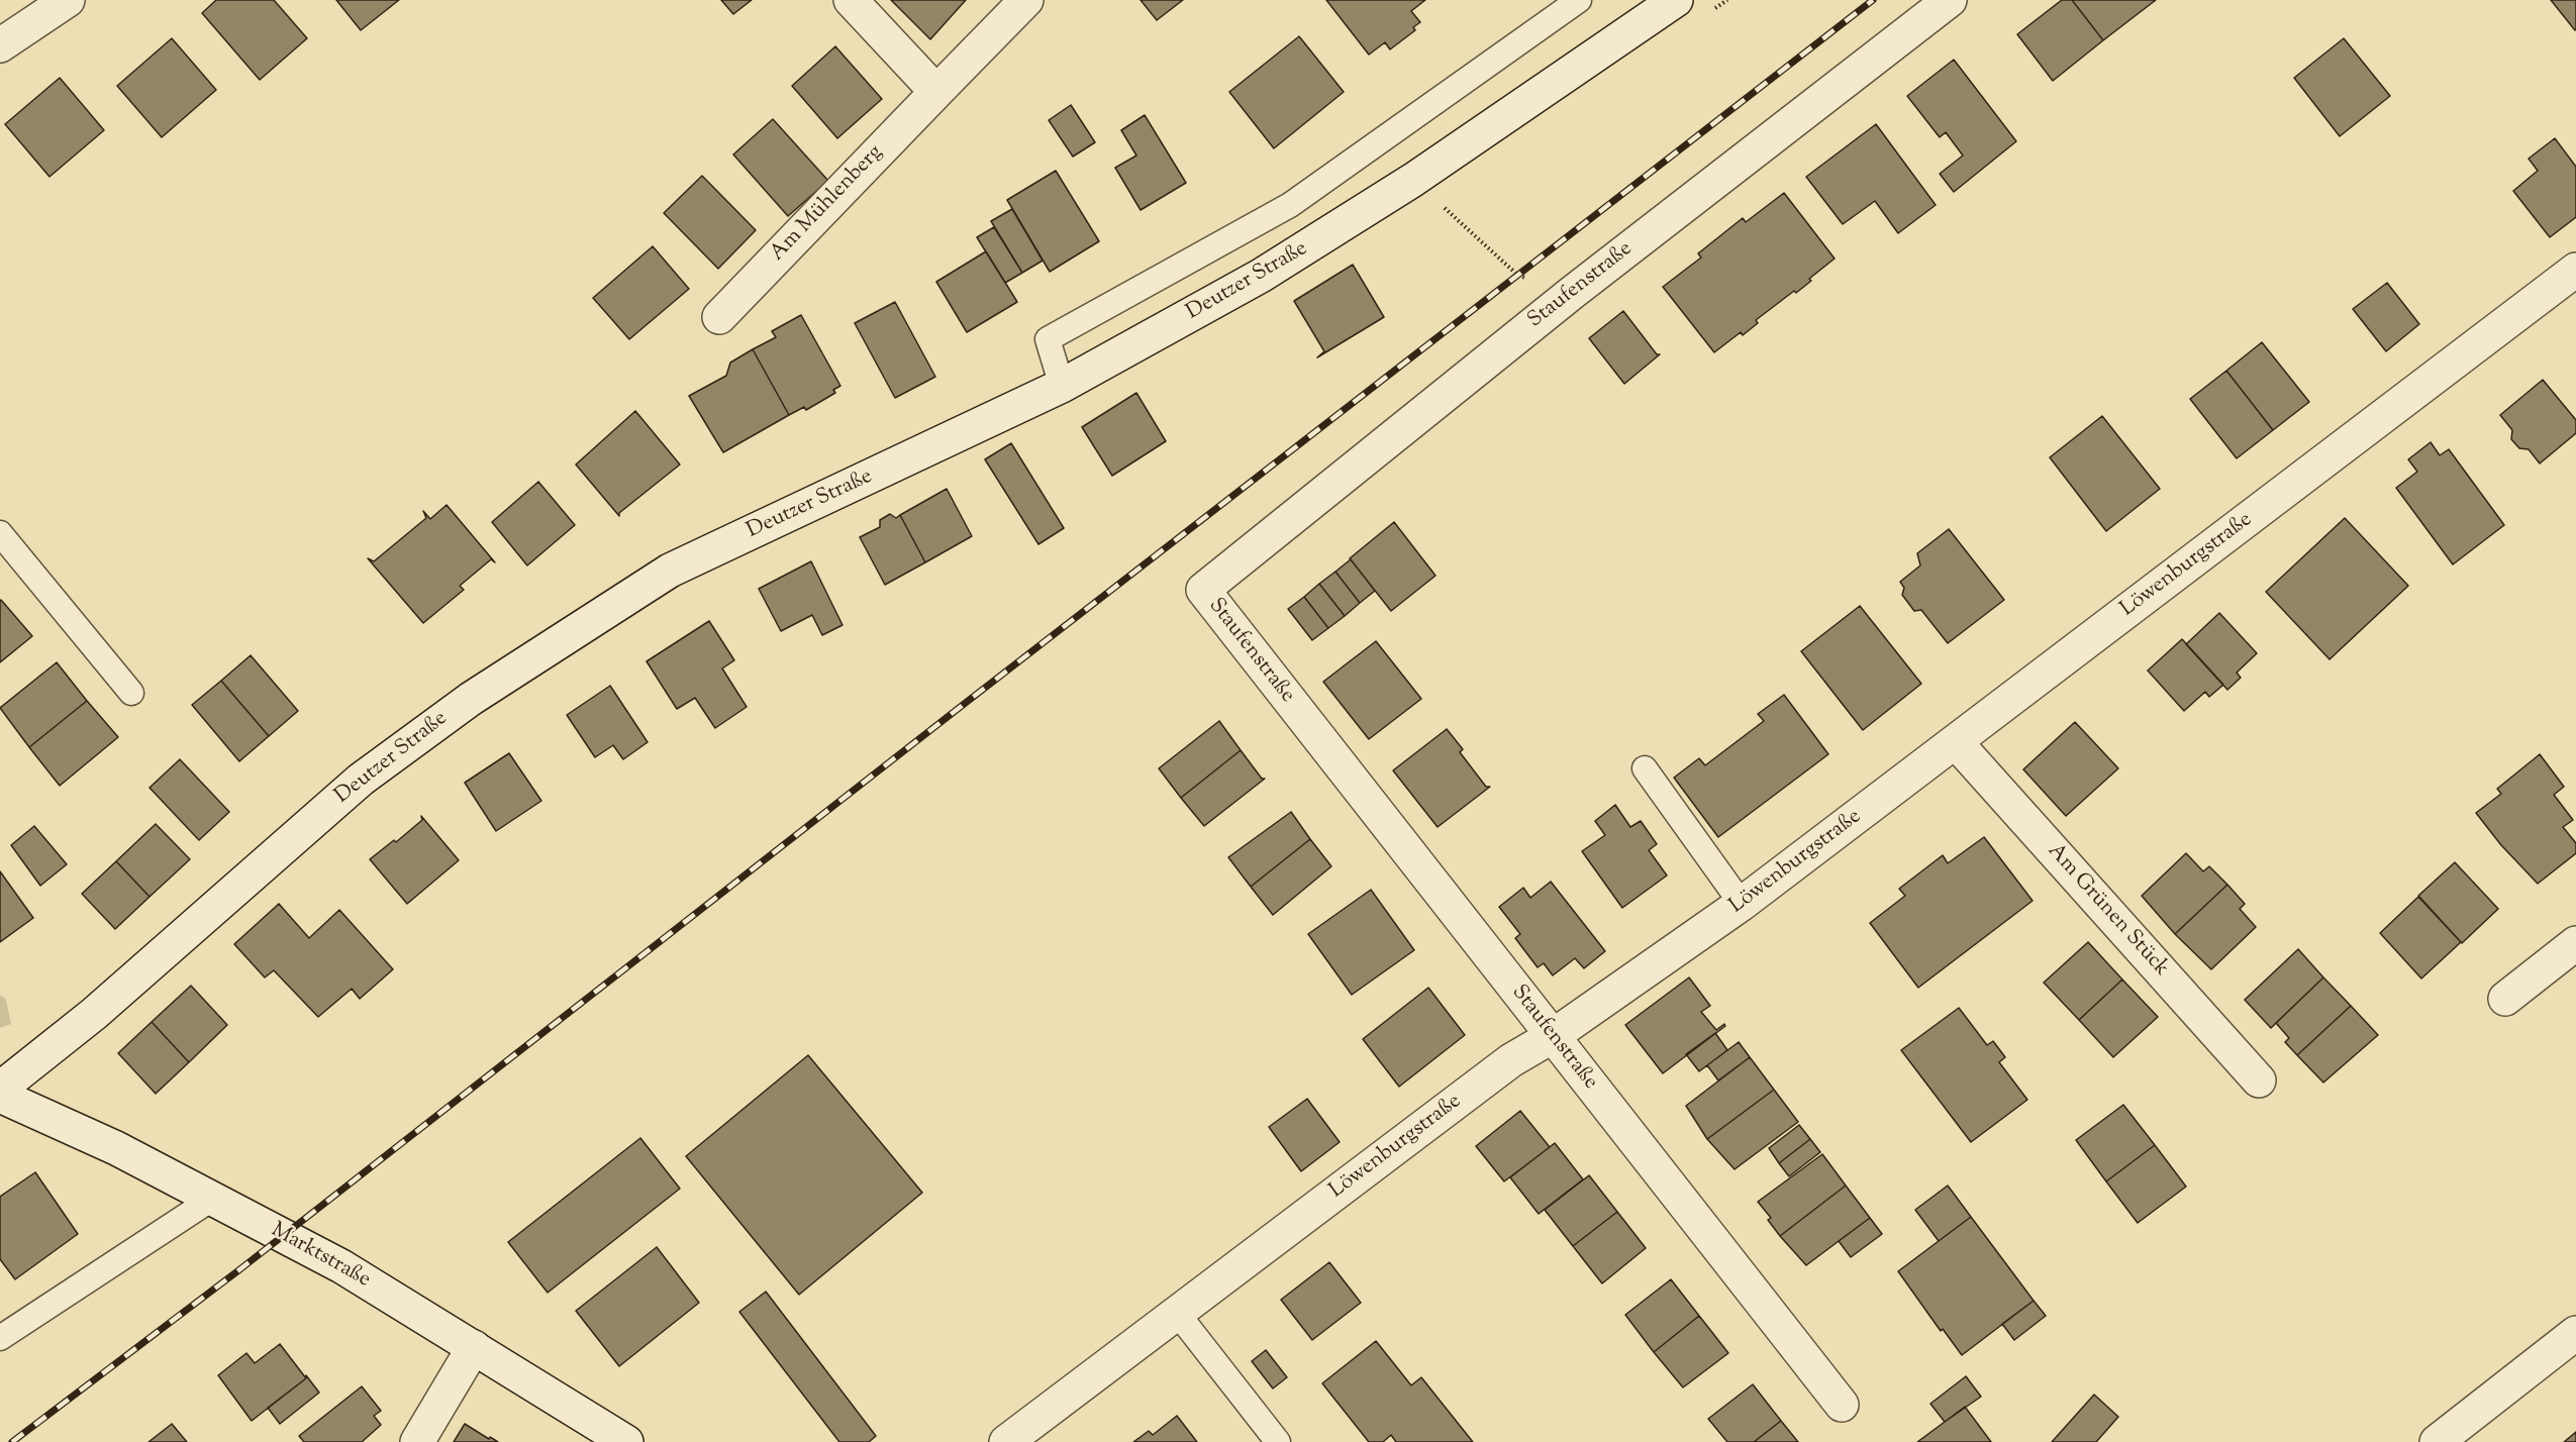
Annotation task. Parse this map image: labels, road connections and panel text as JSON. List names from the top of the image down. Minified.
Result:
{"streets":{"street":["Am Mühlenberg","Deutzer Straße","Staufenstraße","Löwenburgstraße","Am Grünen Stück","Marktstraße"]},"crossings":[["Staufenstraße","Löwenburgstraße"],["Löwenburgstraße","Am Grünen Stück"]]}
